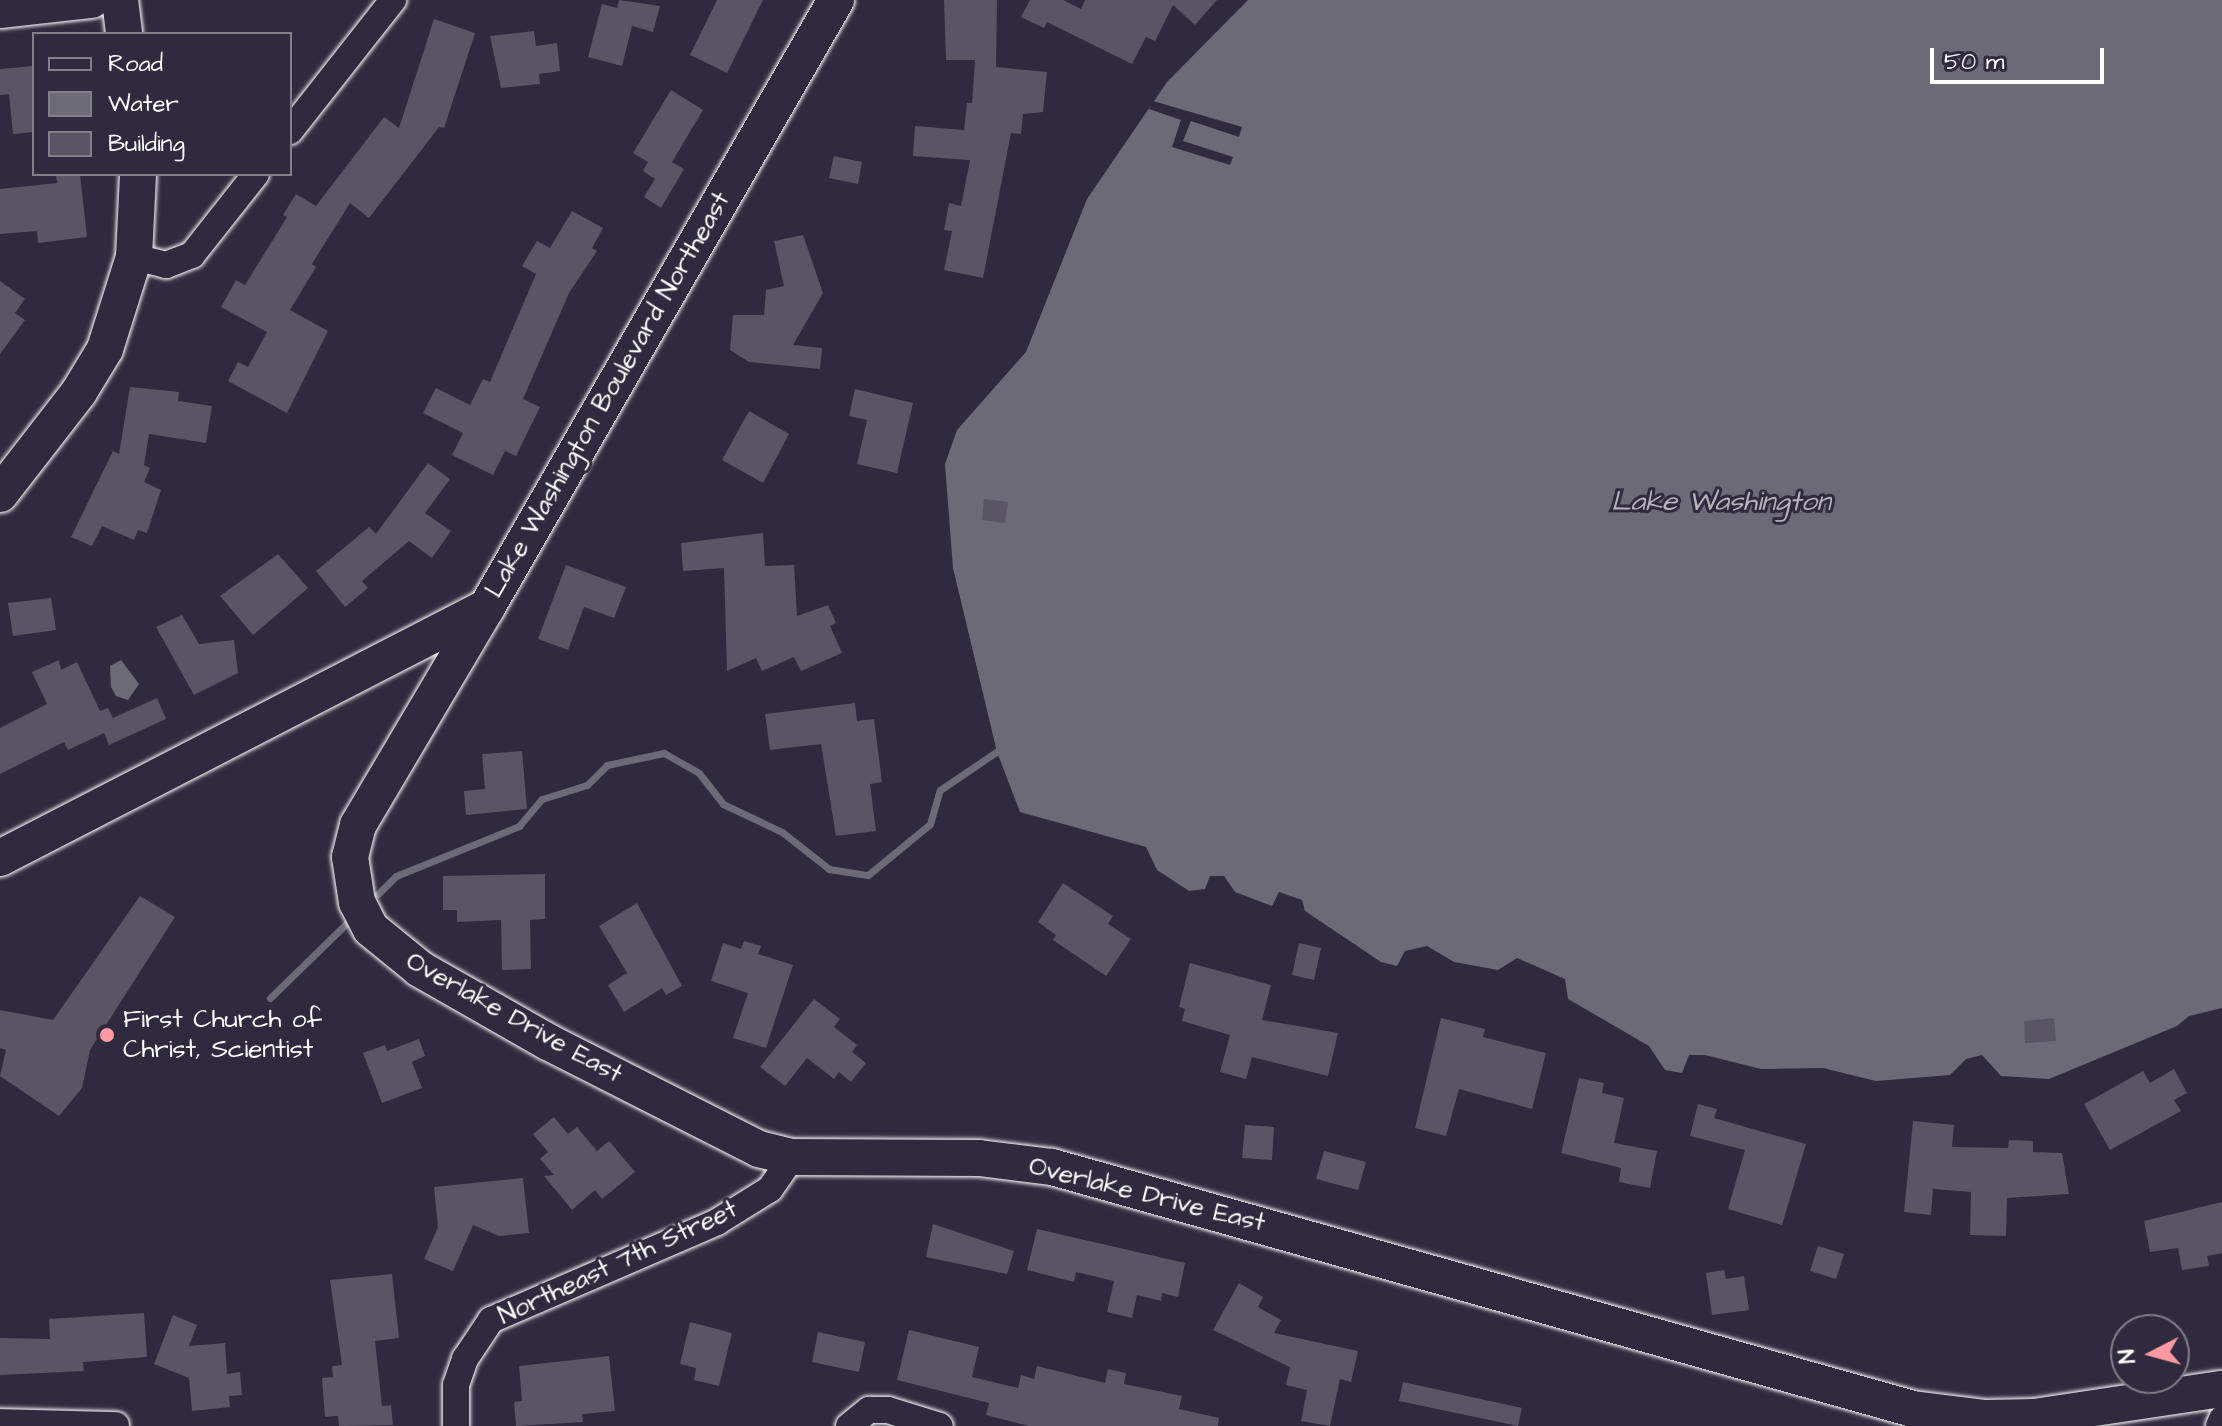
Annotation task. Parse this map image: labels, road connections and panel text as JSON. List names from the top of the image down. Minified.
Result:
{"streets":{"street":["Lake Washington Boulevard Northeast","Overlake Drive East","Northeast 7th Street"]},"crossings":[["Lake Washington Boulevard Northeast","Overlake Drive East"],["Overlake Drive East","Northeast 7th Street"]],"water":["Lake Washington"],"places":["First Church of Christ, Scientist"],"legend":["Road","Water","Building"],"scale_bar":"50 m","north":"left"}
